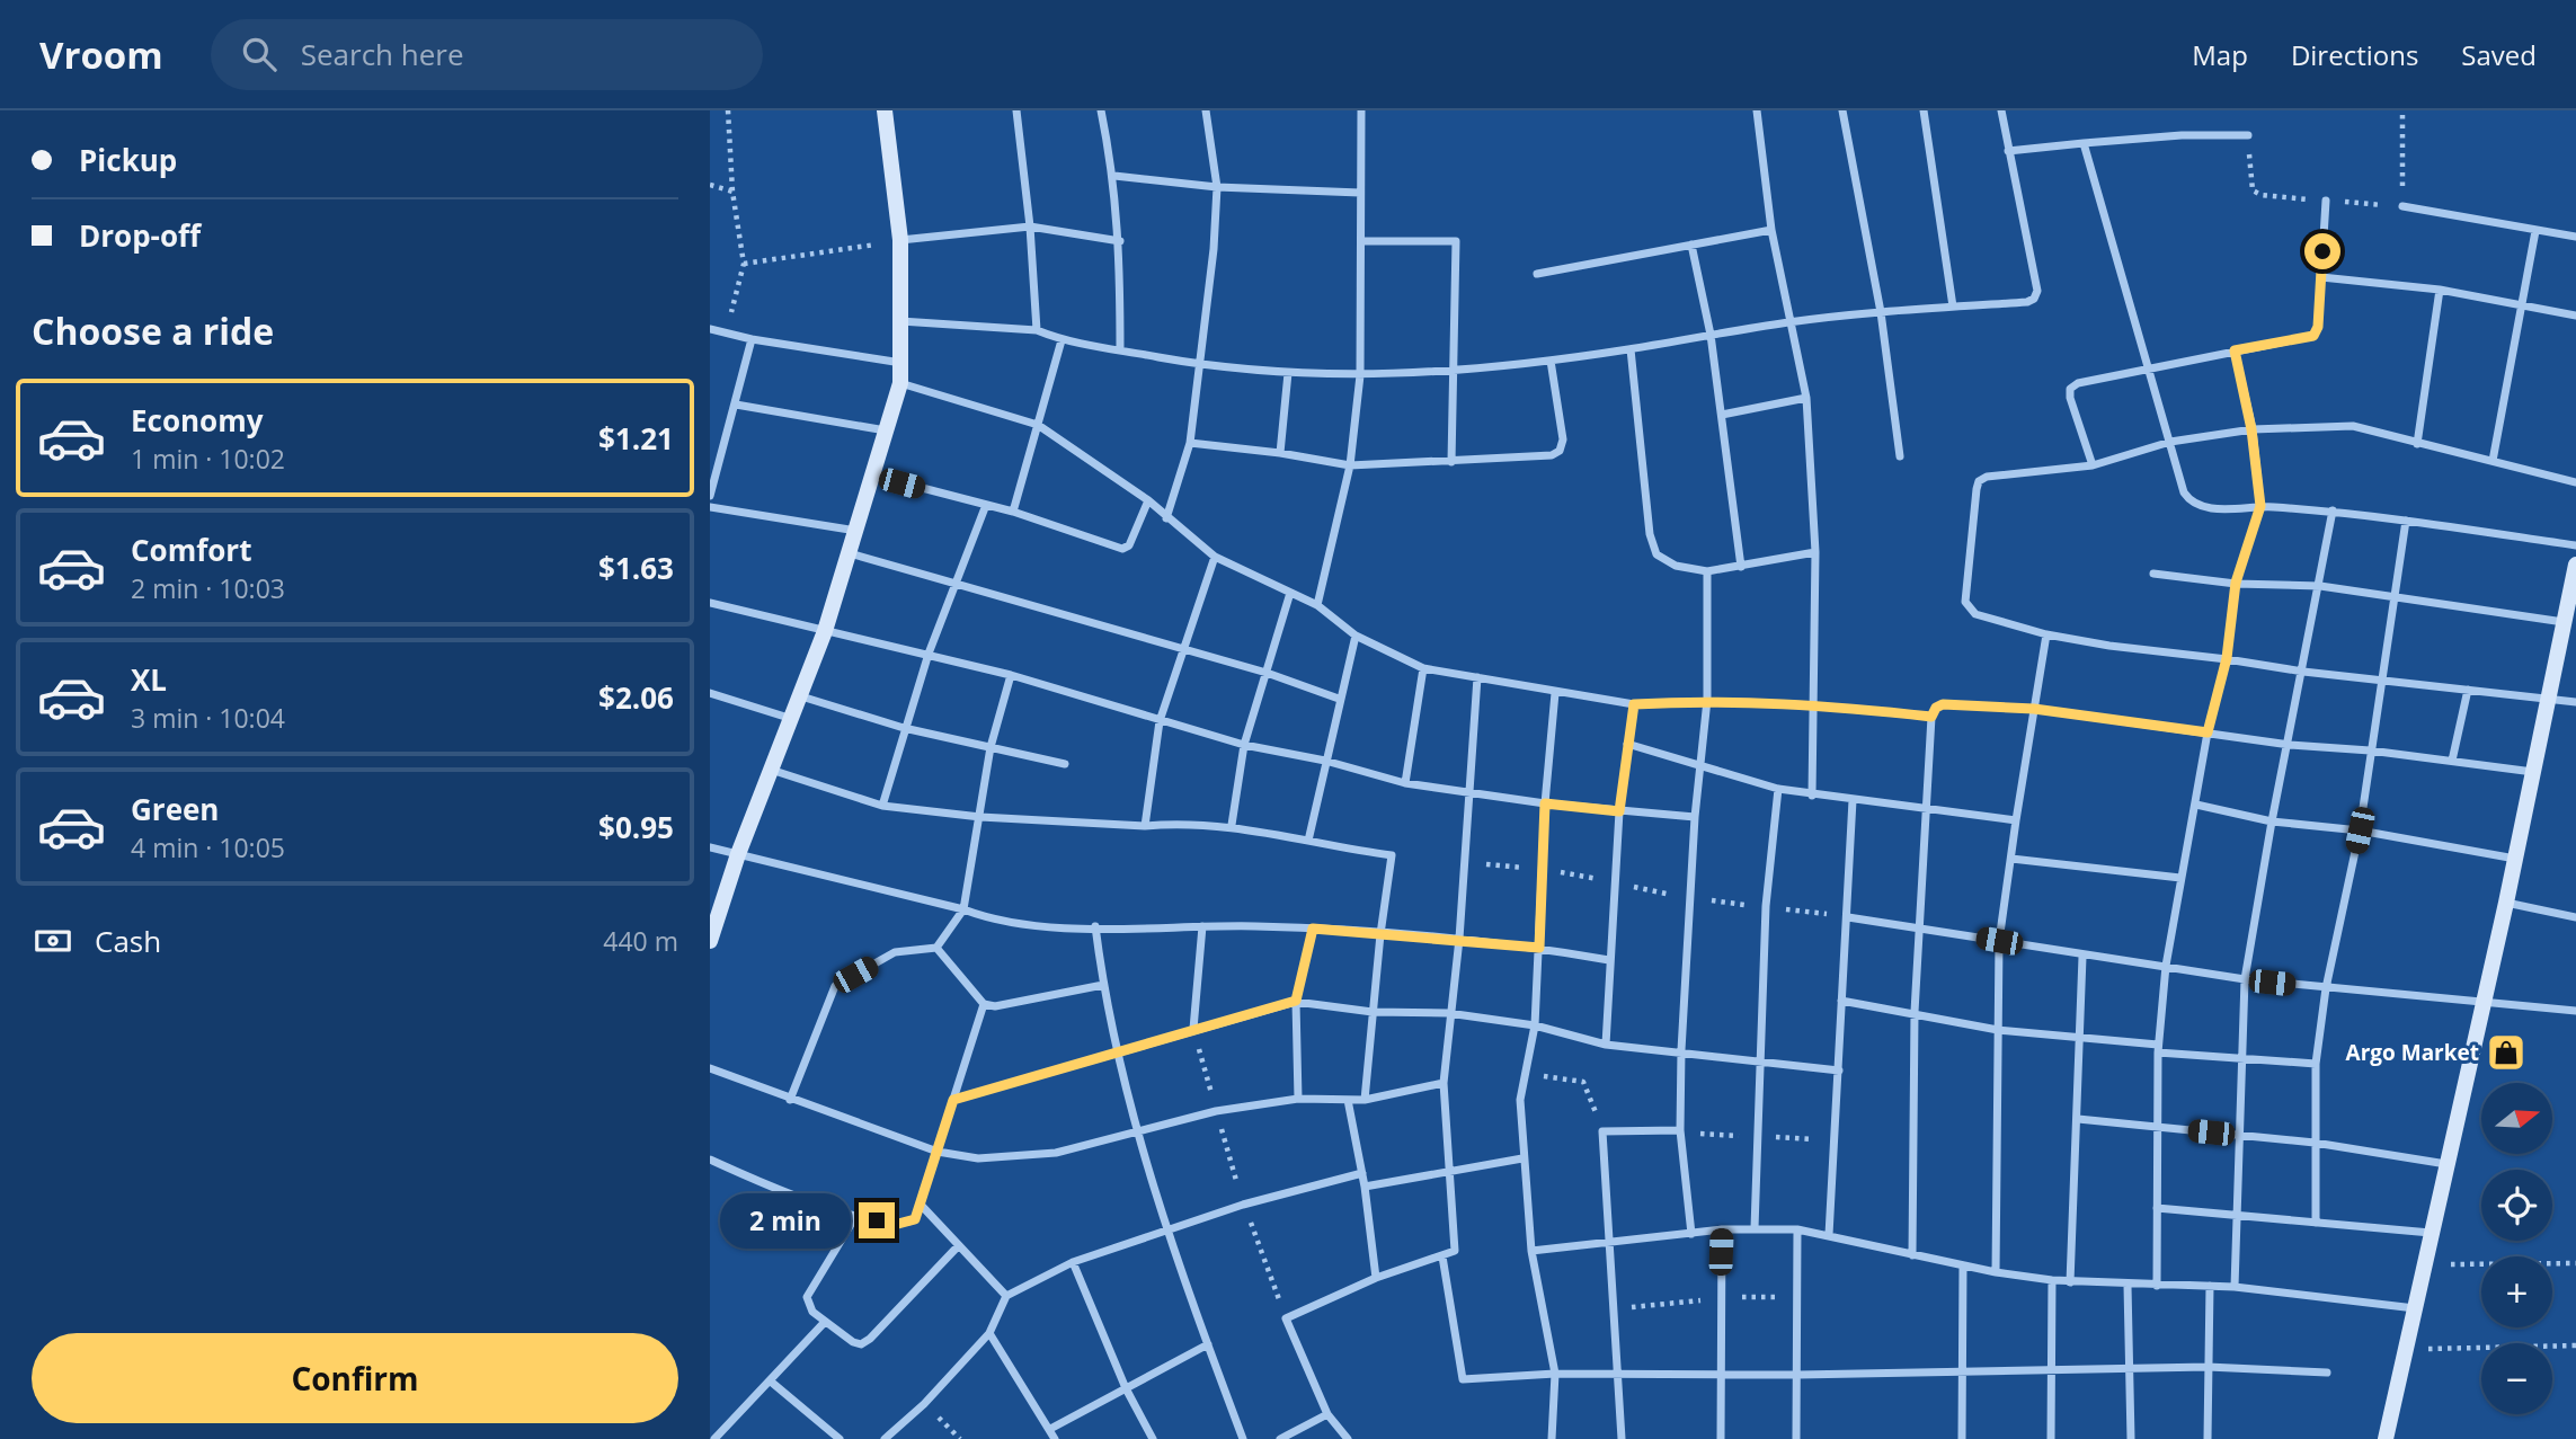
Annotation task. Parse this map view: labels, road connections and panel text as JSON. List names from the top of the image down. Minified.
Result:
{"places":{"shop":["Argo Market"]},"north":"right","page":{"header":"Vroom","search":"Search here","nav":["Map","Directions","Saved"],"banner":["Pickup","Drop-off"],"heading":"Choose a ride","list":[{"name":"Economy","note":"1 min · 10:02","value":"$1.21"},{"name":"Comfort","note":"2 min · 10:03","value":"$1.63"},{"name":"XL","note":"3 min · 10:04","value":"$2.06"},{"name":"Green","note":"4 min · 10:05","value":"$0.95"}],"pay":["Cash","440 m"],"map_buttons":["+","−"],"bubble":"2 min","buttons":"Confirm"}}
